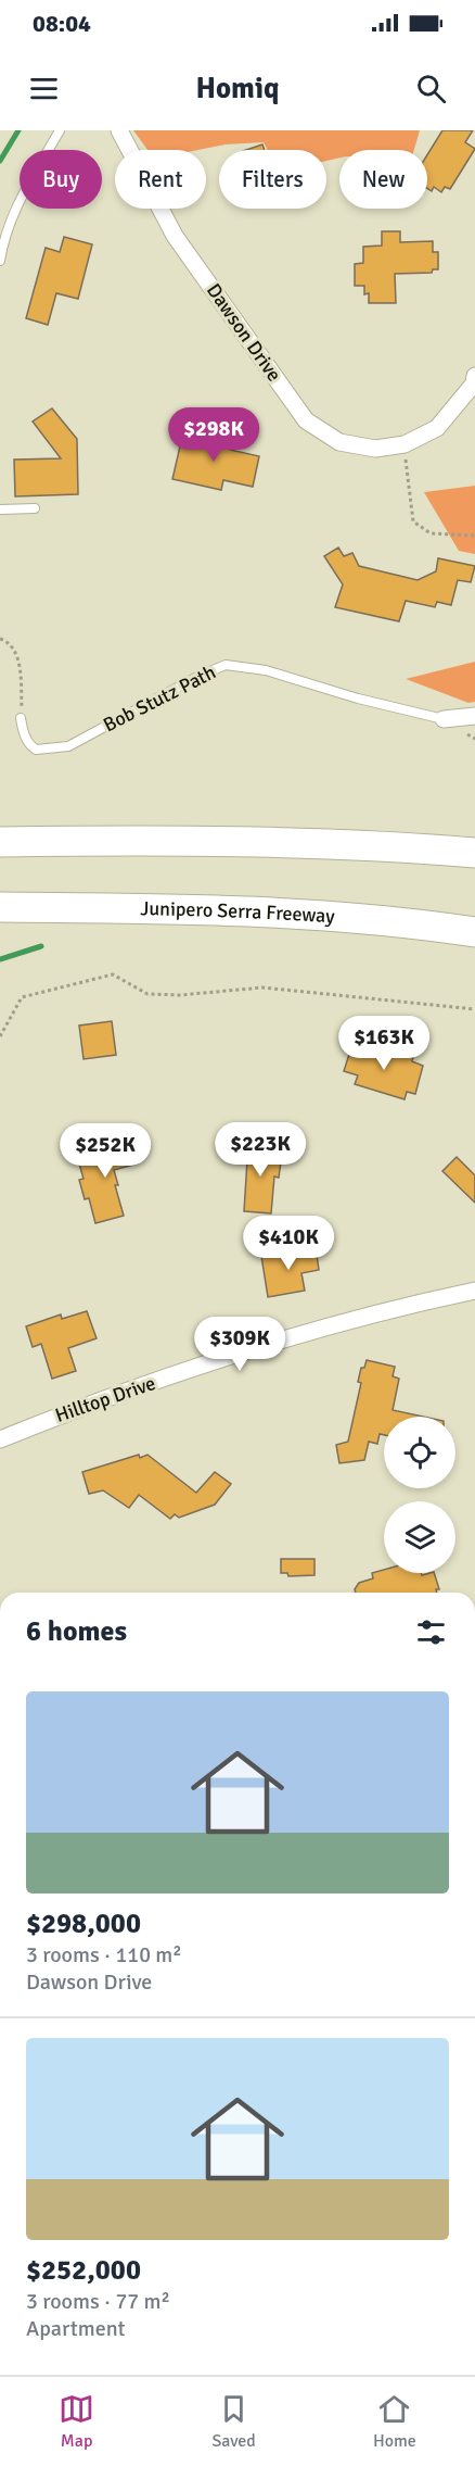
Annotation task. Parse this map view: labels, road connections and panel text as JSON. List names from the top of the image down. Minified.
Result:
{"streets":{"highway":["Junipero Serra Freeway"],"street":["Dawson Drive","Hilltop Drive"],"lane":["Bob Stutz Path"]},"page":{"status":"08:04","header":"Homiq","chip":["Buy","Rent","Filters","New"],"price":["$298K","$163K","$223K","$252K","$410K","$309K"],"heading":"6 homes","list":[{"name":"$298,000","note":"3 rooms · 110 m² · Dawson Drive"},{"name":"$252,000","note":"3 rooms · 77 m² · Apartment"}],"tabs":["Map","Saved","Home"]}}
